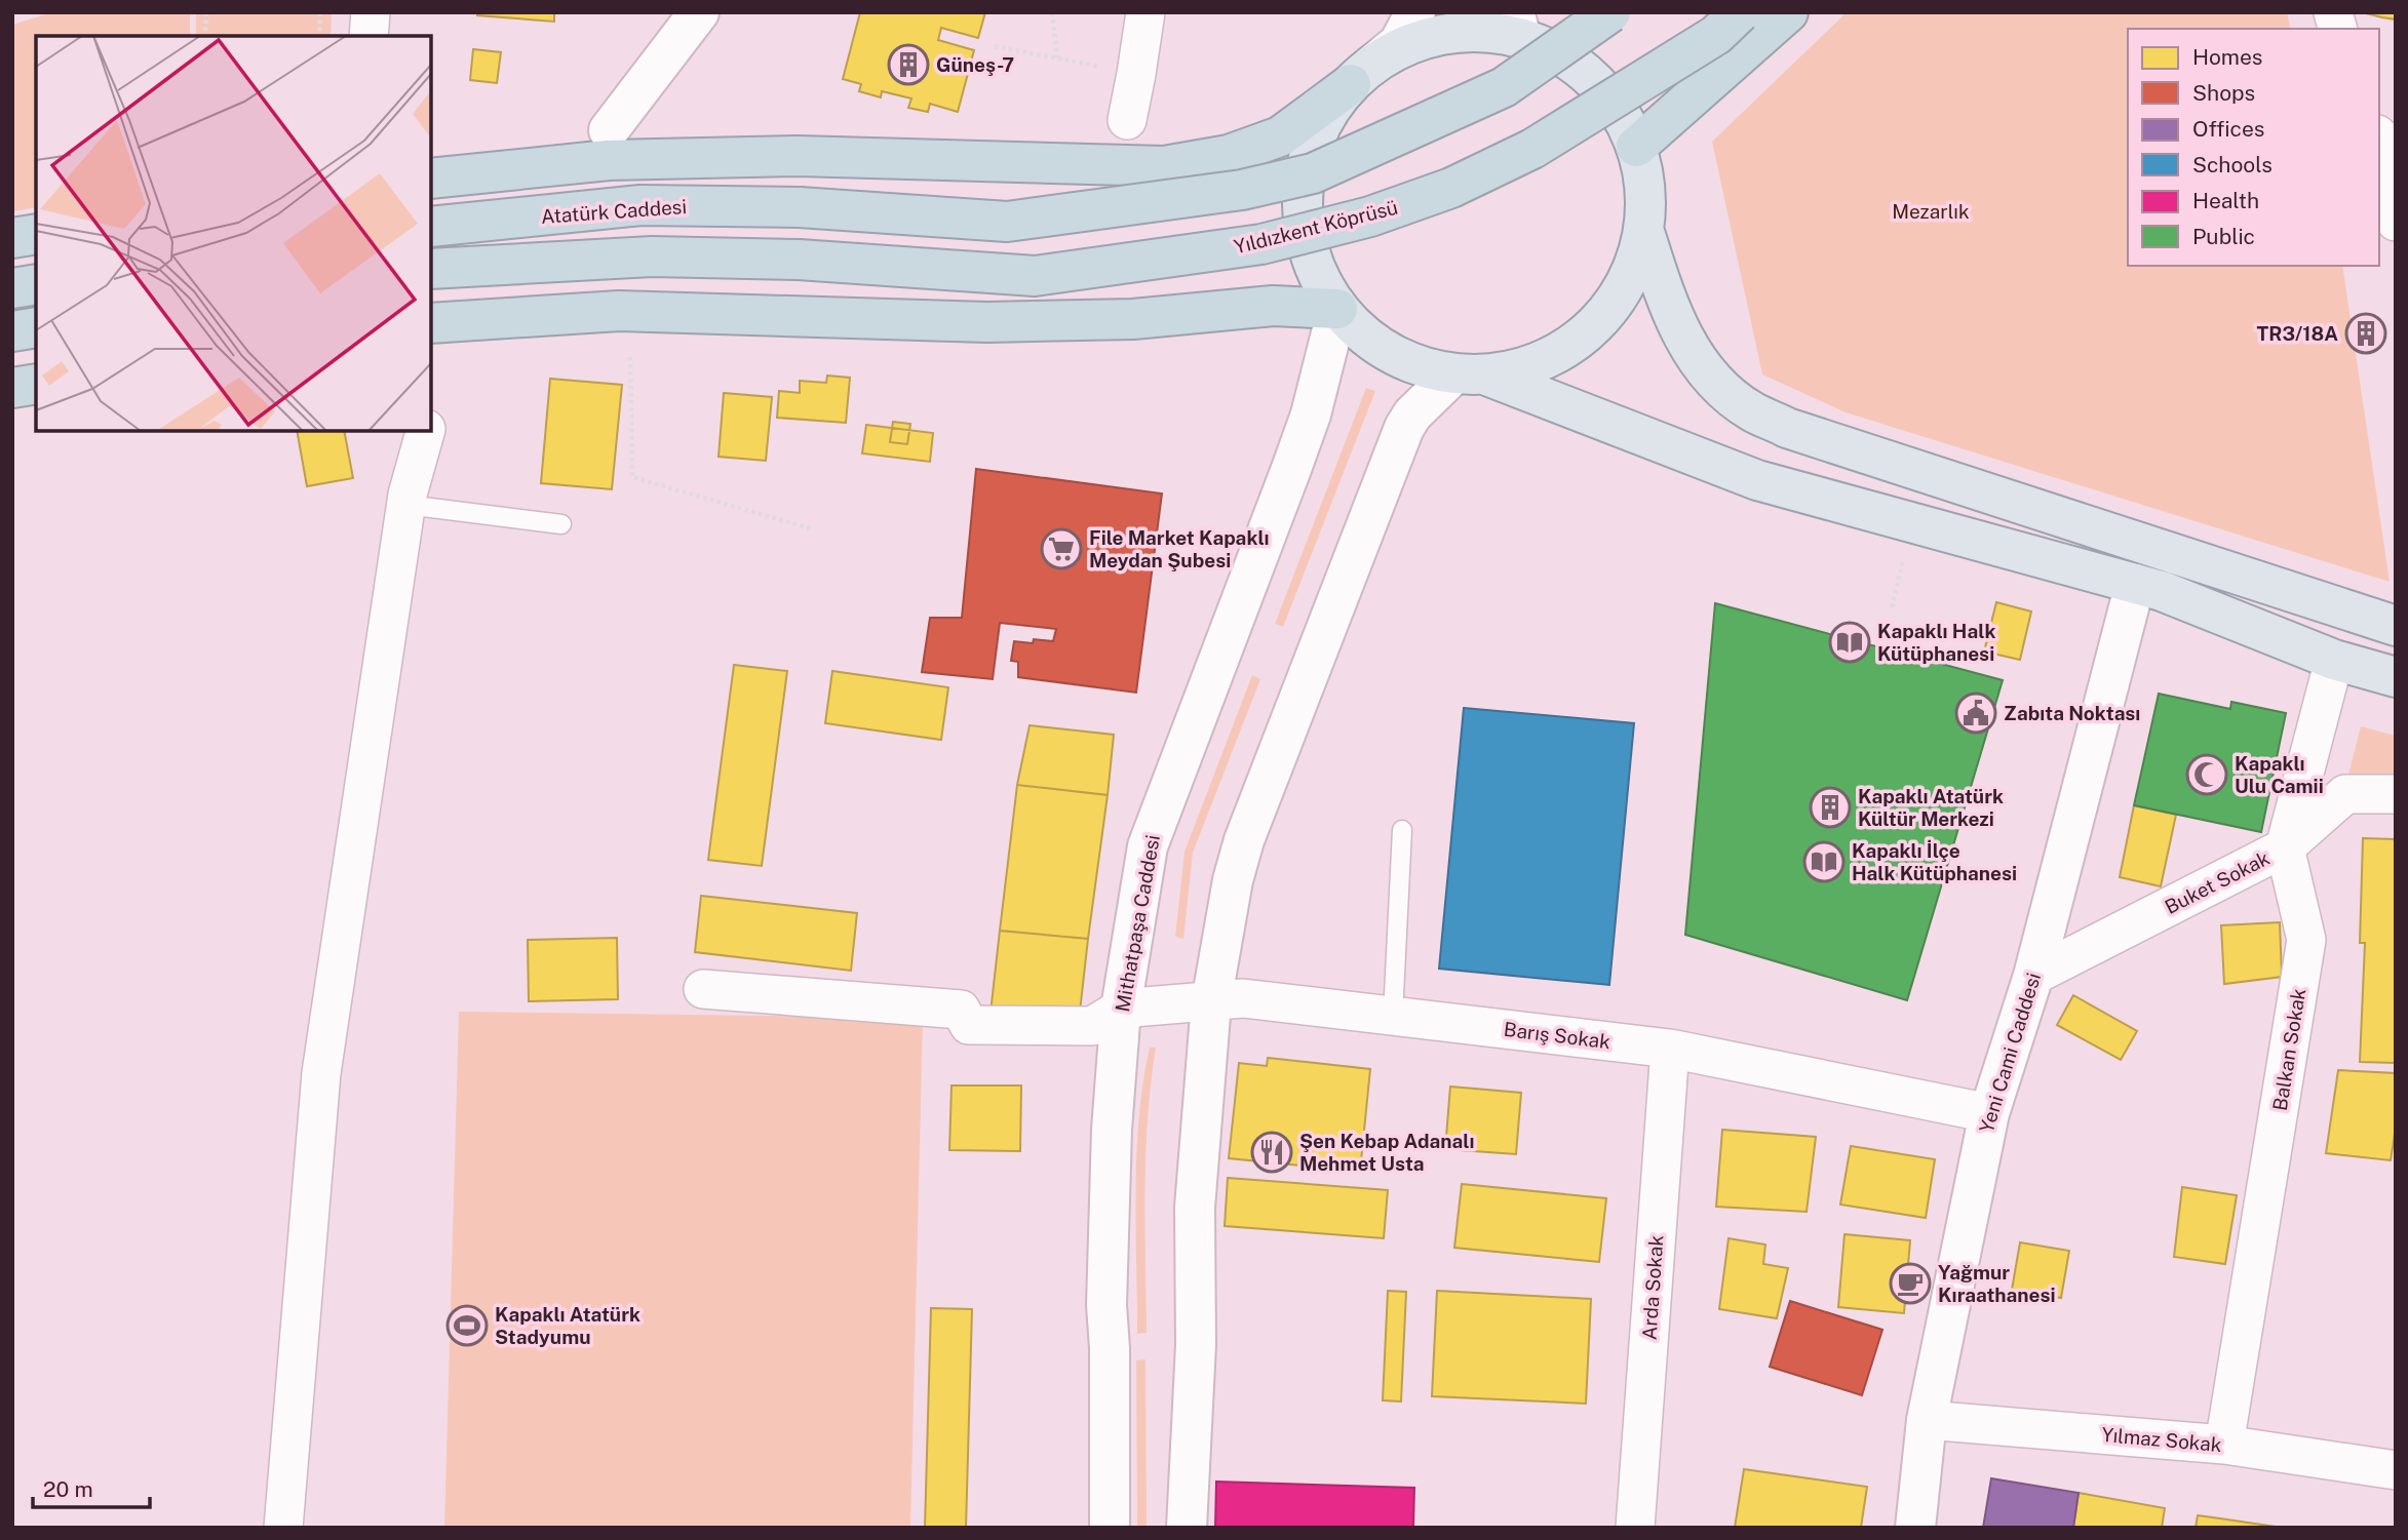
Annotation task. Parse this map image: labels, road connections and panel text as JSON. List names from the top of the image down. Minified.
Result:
{"streets":{"highway":["Atatürk Caddesi","Yıldızkent Köprüsü"],"street":["Buket Sokak","Mithatpaşa Caddesi","Barış Sokak","Balkan Sokak","Yeni Cami Caddesi","Arda Sokak","Yılmaz Sokak"]},"crossings":[["Buket Sokak","Balkan Sokak"],["Buket Sokak","Yeni Cami Caddesi"],["Mithatpaşa Caddesi","Barış Sokak"],["Barış Sokak","Yeni Cami Caddesi"],["Barış Sokak","Arda Sokak"],["Balkan Sokak","Yılmaz Sokak"],["Yeni Cami Caddesi","Yılmaz Sokak"]],"parks":["Mezarlık"],"places":{"building":["Güneş-7","TR3/18A","Kapaklı Atatürk Kültür Merkezi"],"supermarket":["File Market Kapaklı Meydan Şubesi"],"library":["Kapaklı Halk Kütüphanesi","Kapaklı İlçe Halk Kütüphanesi"],"public building":["Zabıta Noktası"],"mosque":["Kapaklı Ulu Camii"],"restaurant":["Şen Kebap Adanalı Mehmet Usta"],"cafe":["Yağmur Kıraathanesi"],"sports":["Kapaklı Atatürk Stadyumu"]},"legend":["Homes","Shops","Offices","Schools","Health","Public"],"scale_bar":"20 m"}
